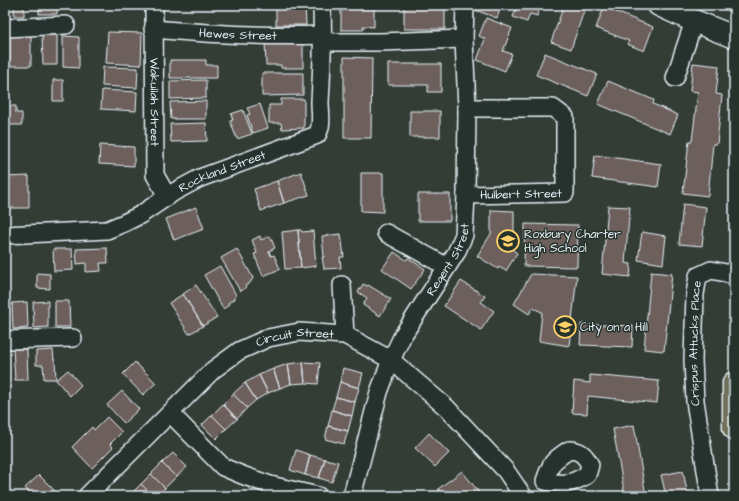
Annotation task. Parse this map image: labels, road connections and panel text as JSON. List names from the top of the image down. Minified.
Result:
{"streets":{"street":["Hewes Street","Wakullah Street","Rockland Street","Hulbert Street","Regent Street","Circuit Street","Crispus Attucks Place"]},"crossings":[["Hewes Street","Wakullah Street"],["Hewes Street","Rockland Street"],["Hewes Street","Regent Street"],["Wakullah Street","Rockland Street"],["Hulbert Street","Regent Street"],["Regent Street","Circuit Street"]],"places":{"school or university":["Roxbury Charter High School","City on a Hill"]}}
